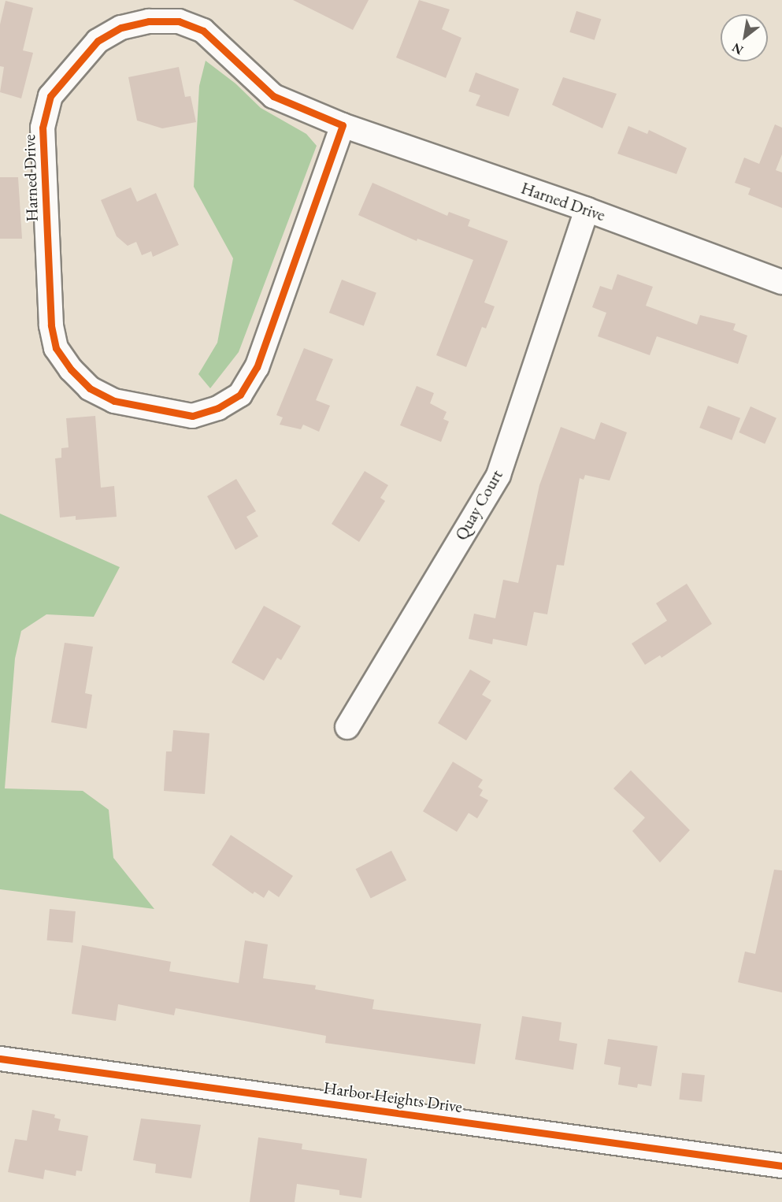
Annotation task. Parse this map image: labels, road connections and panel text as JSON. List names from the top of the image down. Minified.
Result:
{"streets":{"street":["Harned Drive","Quay Court","Harbor Heights Drive"]},"crossings":[["Harned Drive","Quay Court"]],"north":"bottom left"}
